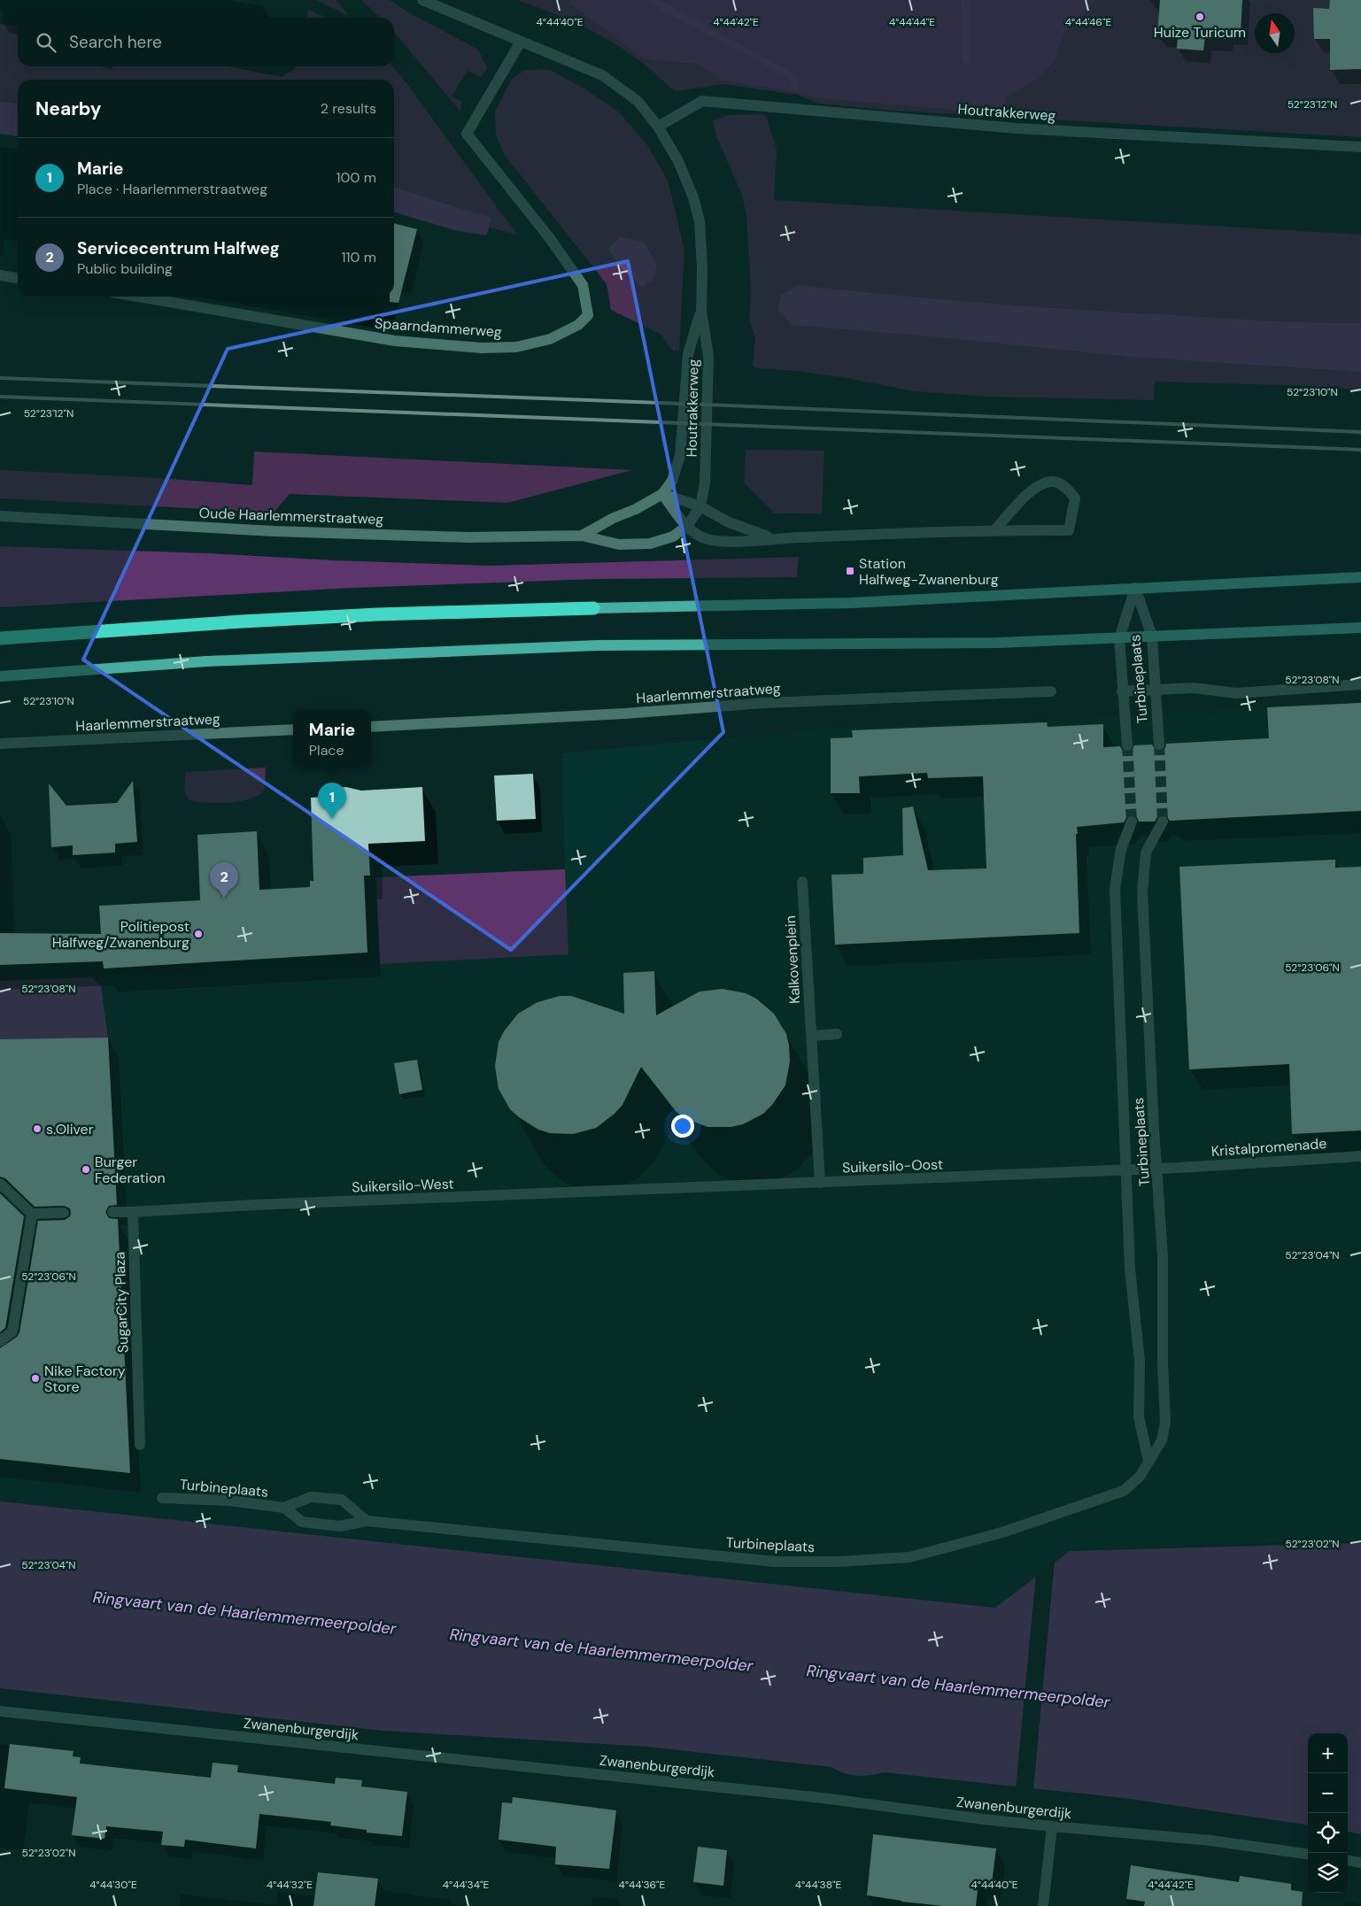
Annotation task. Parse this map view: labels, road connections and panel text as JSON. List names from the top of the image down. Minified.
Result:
{"streets":{"street":["Houtrakkerweg","Spaarndammerweg","Oude Haarlemmerstraatweg","Turbineplaats","Haarlemmerstraatweg","Kalkovenplein","Kristalpromenade","Suikersilo-Oost","Suikersilo-West","SugarCity Plaza","Zwanenburgerdijk"]},"crossings":[["Houtrakkerweg","Spaarndammerweg"],["Houtrakkerweg","Oude Haarlemmerstraatweg"],["Turbineplaats","Kristalpromenade"],["Turbineplaats","Suikersilo-Oost"],["Kalkovenplein","Suikersilo-Oost"],["Kristalpromenade","Suikersilo-Oost"],["Suikersilo-Oost","Suikersilo-West"],["Suikersilo-West","SugarCity Plaza"]],"water":["Ringvaart van de Haarlemmermeerpolder"],"places":{"other":["Huize Turicum","Politiepost Halfweg/Zwanenburg","s.Oliver","Burger Federation","Nike Factory Store"],"transit":["Station Halfweg-Zwanenburg"]},"north":"top","page":{"search":"Search here","heading":["Nearby","2 results"],"list":[{"mark":"1","name":"Marie","note":"Place · Haarlemmerstraatweg","value":"100 m"},{"mark":"2","name":"Servicecentrum Halfweg","note":"Public building","value":"110 m"}],"popup":["Marie","Place"],"pins":["1","2"],"map_buttons":["+","−"]},"coordinates":["4°44'40\"E","4°44'42\"E","4°44'44\"E","4°44'46\"E","52°23'12\"N","52°23'10\"N","52°23'08\"N","52°23'06\"N","52°23'04\"N","52°23'02\"N","4°44'30\"E","4°44'32\"E","4°44'34\"E","4°44'36\"E","4°44'38\"E"]}
